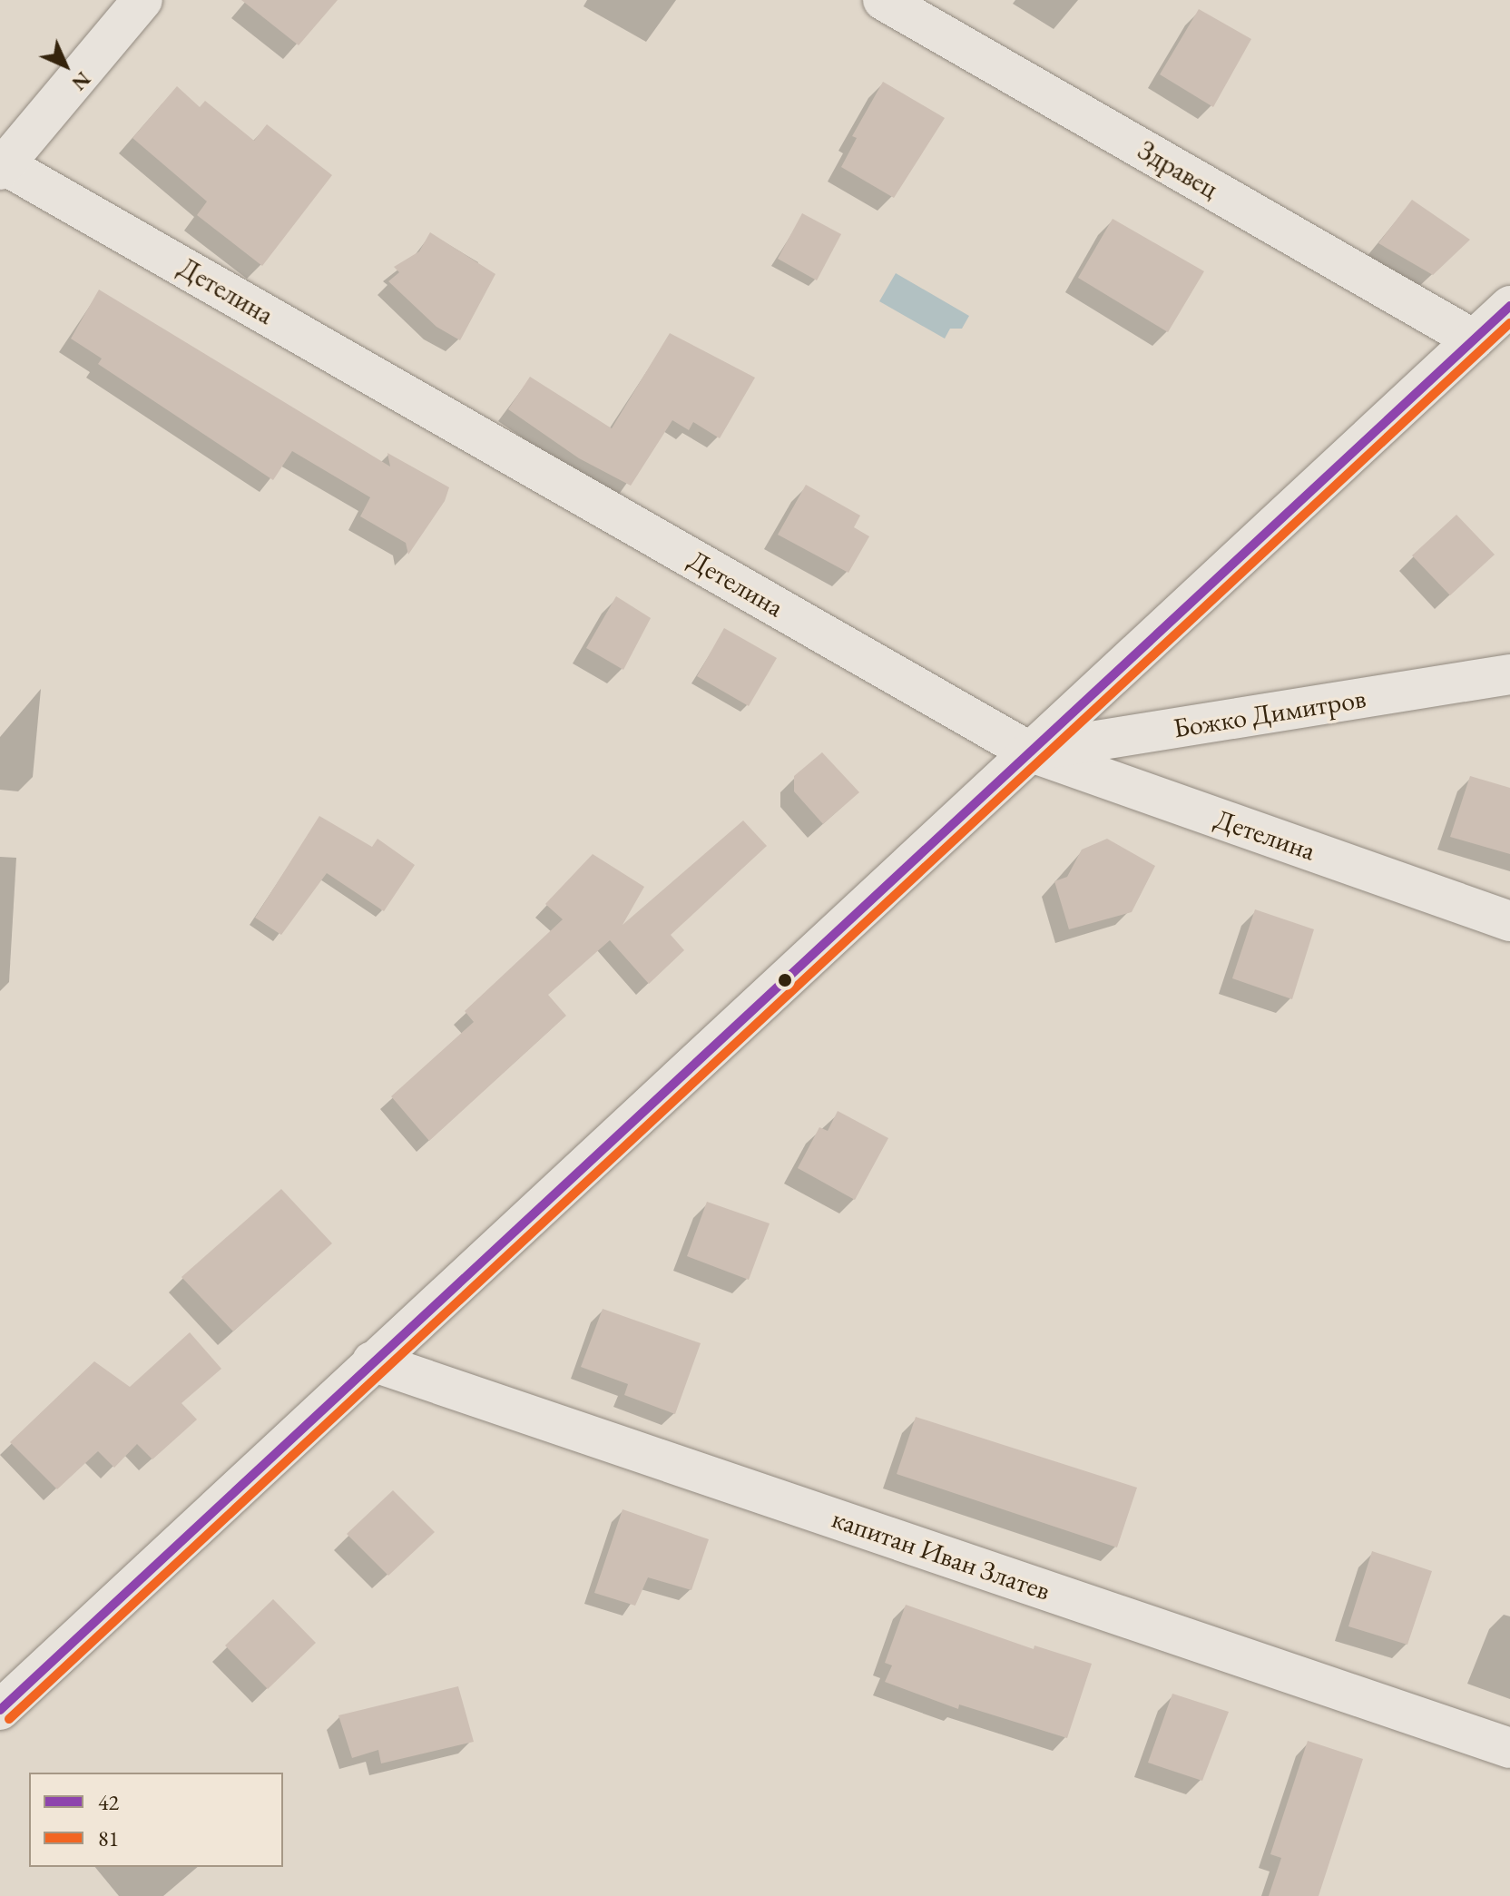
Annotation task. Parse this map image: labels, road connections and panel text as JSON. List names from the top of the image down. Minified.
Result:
{"streets":{"street":["Здравец","Детелина","Божко Димитров","капитан Иван Златев"]},"crossings":[["Детелина","Божко Димитров"]],"lines":["transit line 42","transit line 81"],"legend":["42","81"],"north":"bottom right"}
